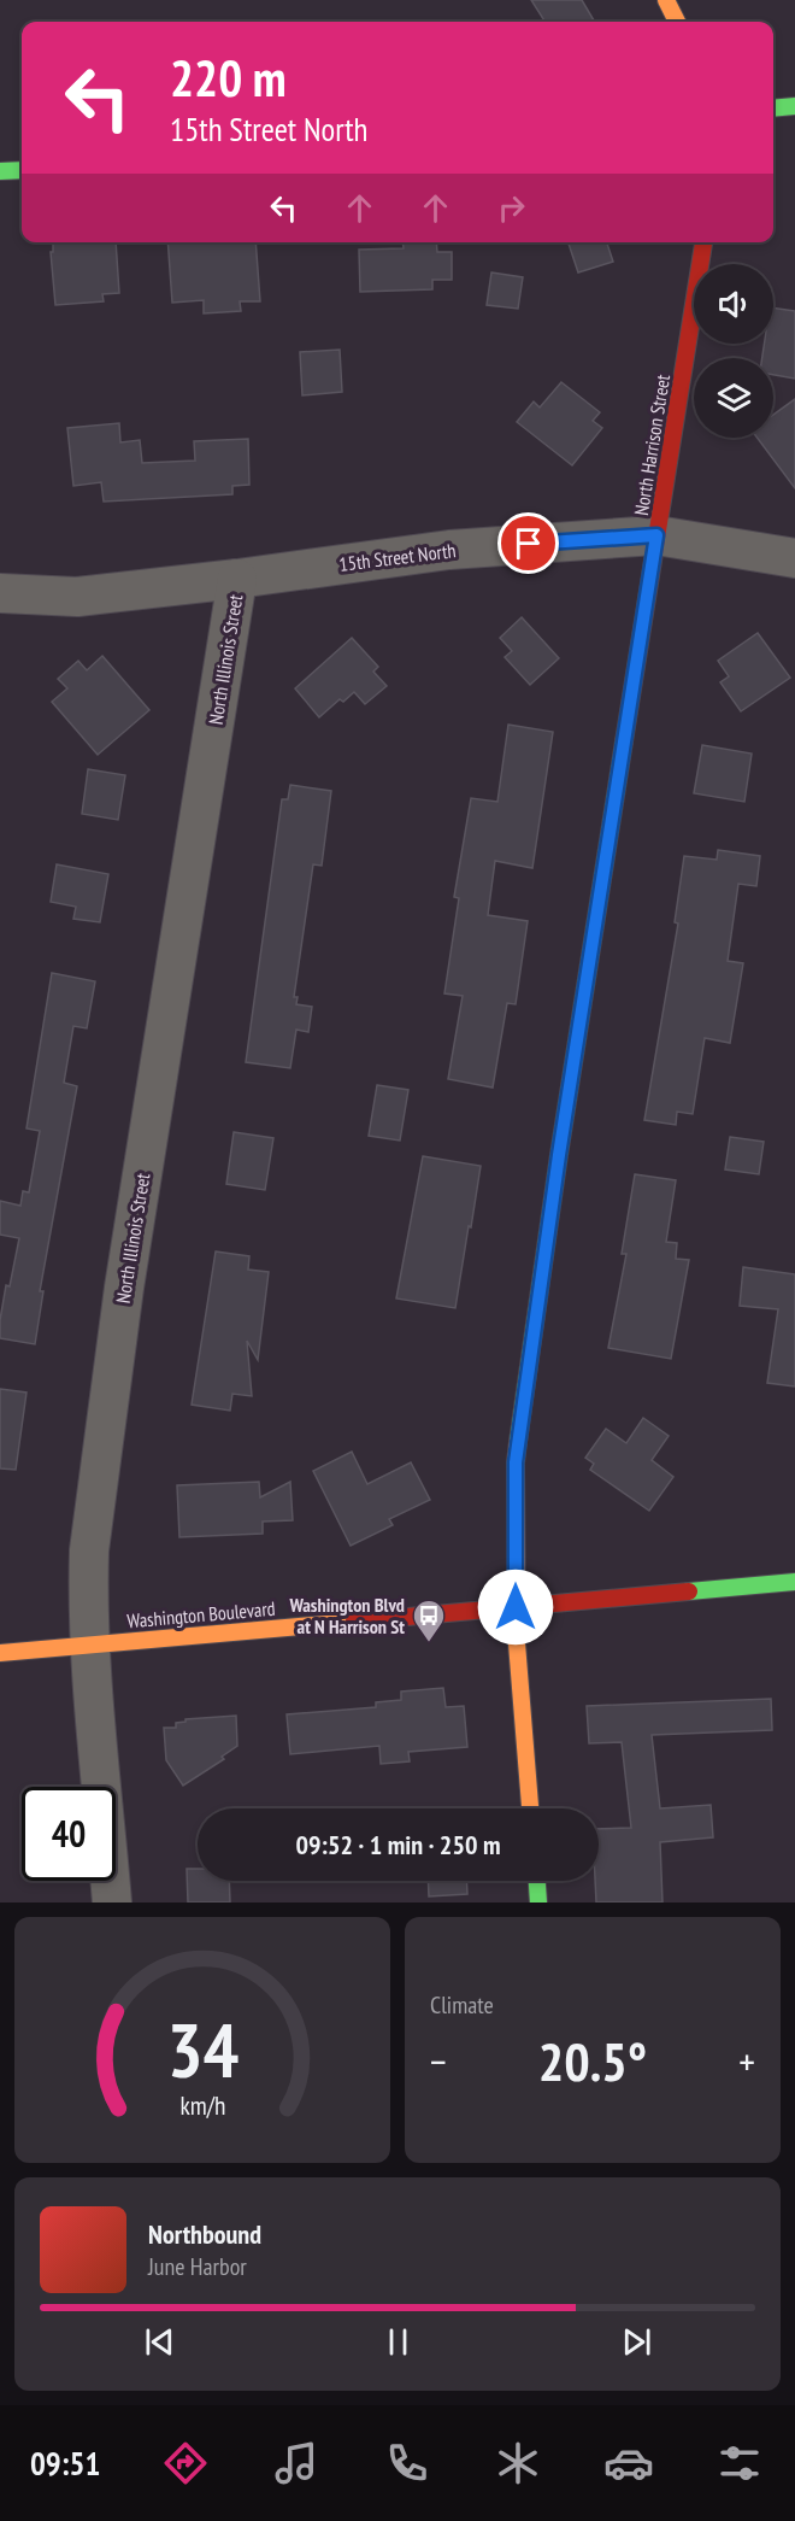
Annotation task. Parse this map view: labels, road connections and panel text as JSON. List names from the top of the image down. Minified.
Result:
{"streets":{"street":["North Harrison Street","15th Street North","North Illinois Street","Washington Boulevard"]},"crossings":[["North Harrison Street","15th Street North"],["North Harrison Street","Washington Boulevard"],["15th Street North","North Illinois Street"],["North Illinois Street","Washington Boulevard"]],"places":{"bus stop":["Washington Blvd at N Harrison St"]},"page":{"turn":["220 m","15th Street North"],"limit":"40","trip":"09:52 · 1 min · 250 m","tile":"Climate","heat":["−","20.5°","+"],"song":["Northbound","June Harbor"],"tabs":"09:51","gauge":["34","km/h"]}}
